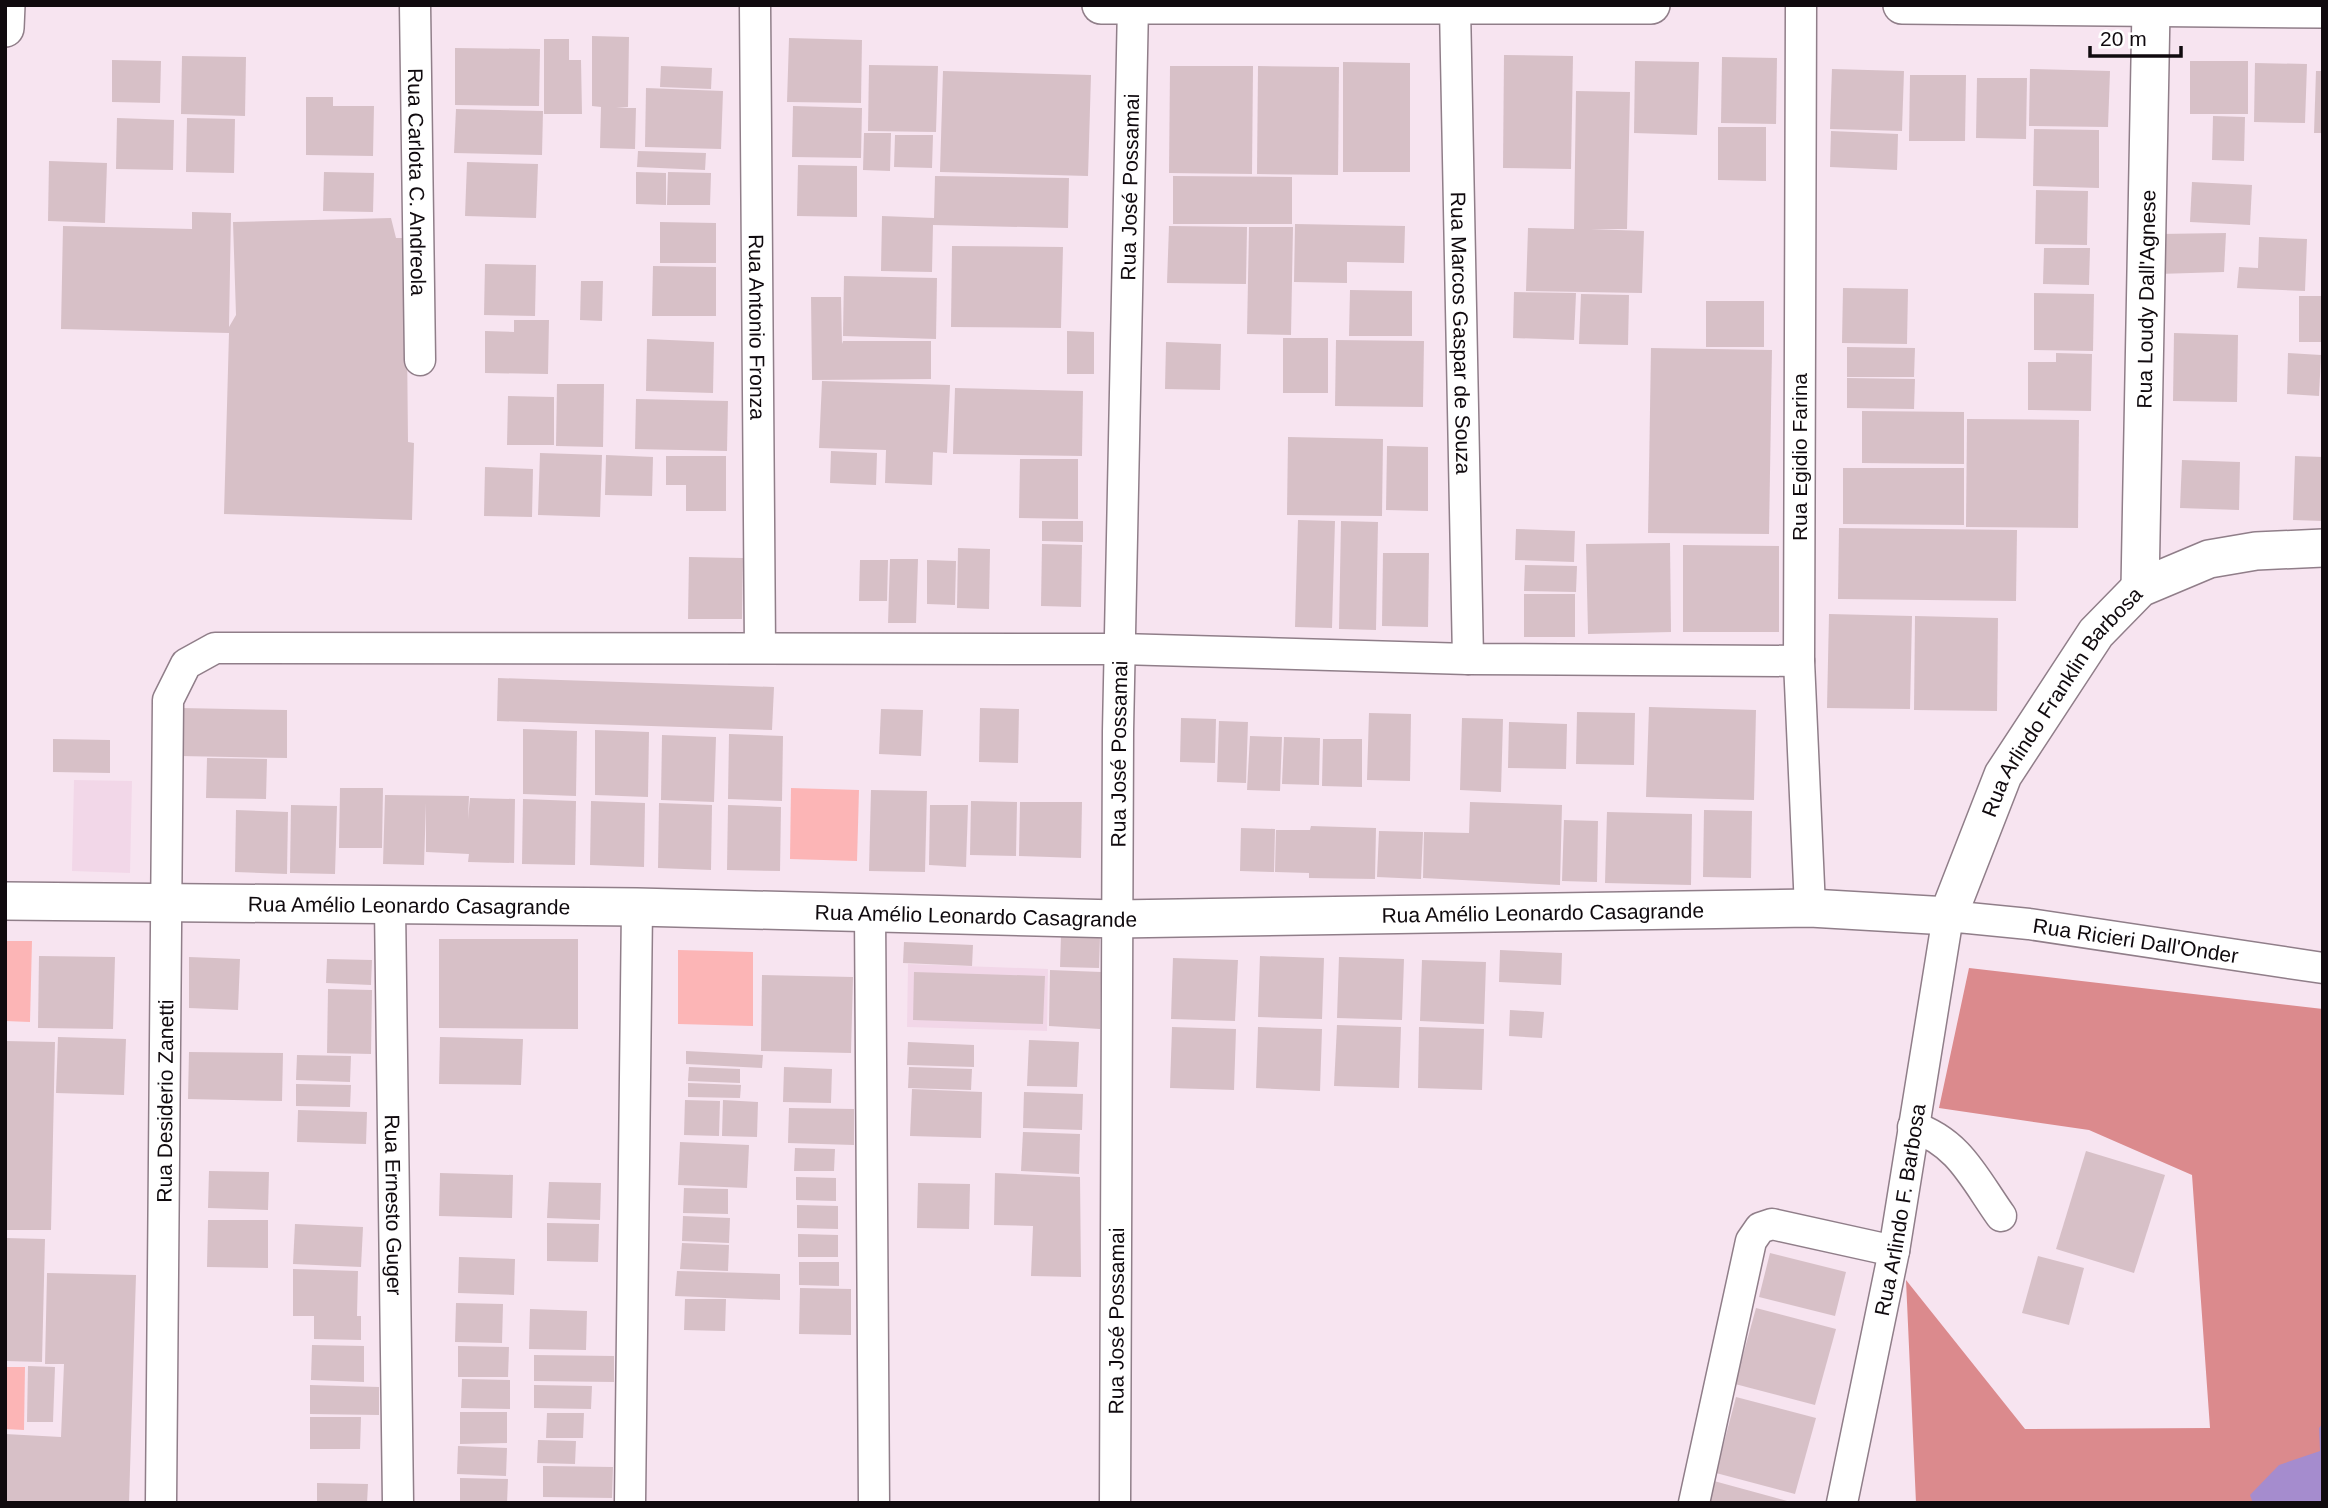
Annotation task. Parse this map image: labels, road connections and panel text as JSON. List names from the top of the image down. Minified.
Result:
{"streets":{"street":["Rua Carlota C. Andreola","Rua José Possamai","Rua Loudy Dall'Agnese","Rua Antonio Fronza","Rua Marcos Gaspar de Souza","Rua Egidio Farina","Rua Arlindo Franklin Barbosa","Rua Amélio Leonardo Casagrande","Rua Ricieri Dall'Onder","Rua Desiderio Zanetti","Rua Ernesto Guger","Rua Arlindo F. Barbosa"]},"crossings":[["Rua José Possamai","Rua Amélio Leonardo Casagrande"],["Rua Loudy Dall'Agnese","Rua Arlindo Franklin Barbosa"],["Rua Antonio Fronza","Rua Desiderio Zanetti"],["Rua Egidio Farina","Rua Amélio Leonardo Casagrande"],["Rua Arlindo Franklin Barbosa","Rua Amélio Leonardo Casagrande"],["Rua Arlindo Franklin Barbosa","Rua Ricieri Dall'Onder"],["Rua Arlindo Franklin Barbosa","Rua Arlindo F. Barbosa"],["Rua Amélio Leonardo Casagrande","Rua Ricieri Dall'Onder"],["Rua Amélio Leonardo Casagrande","Rua Desiderio Zanetti"],["Rua Amélio Leonardo Casagrande","Rua Ernesto Guger"],["Rua Amélio Leonardo Casagrande","Rua Arlindo F. Barbosa"],["Rua Ricieri Dall'Onder","Rua Arlindo F. Barbosa"]],"scale_bar":"20 m"}
